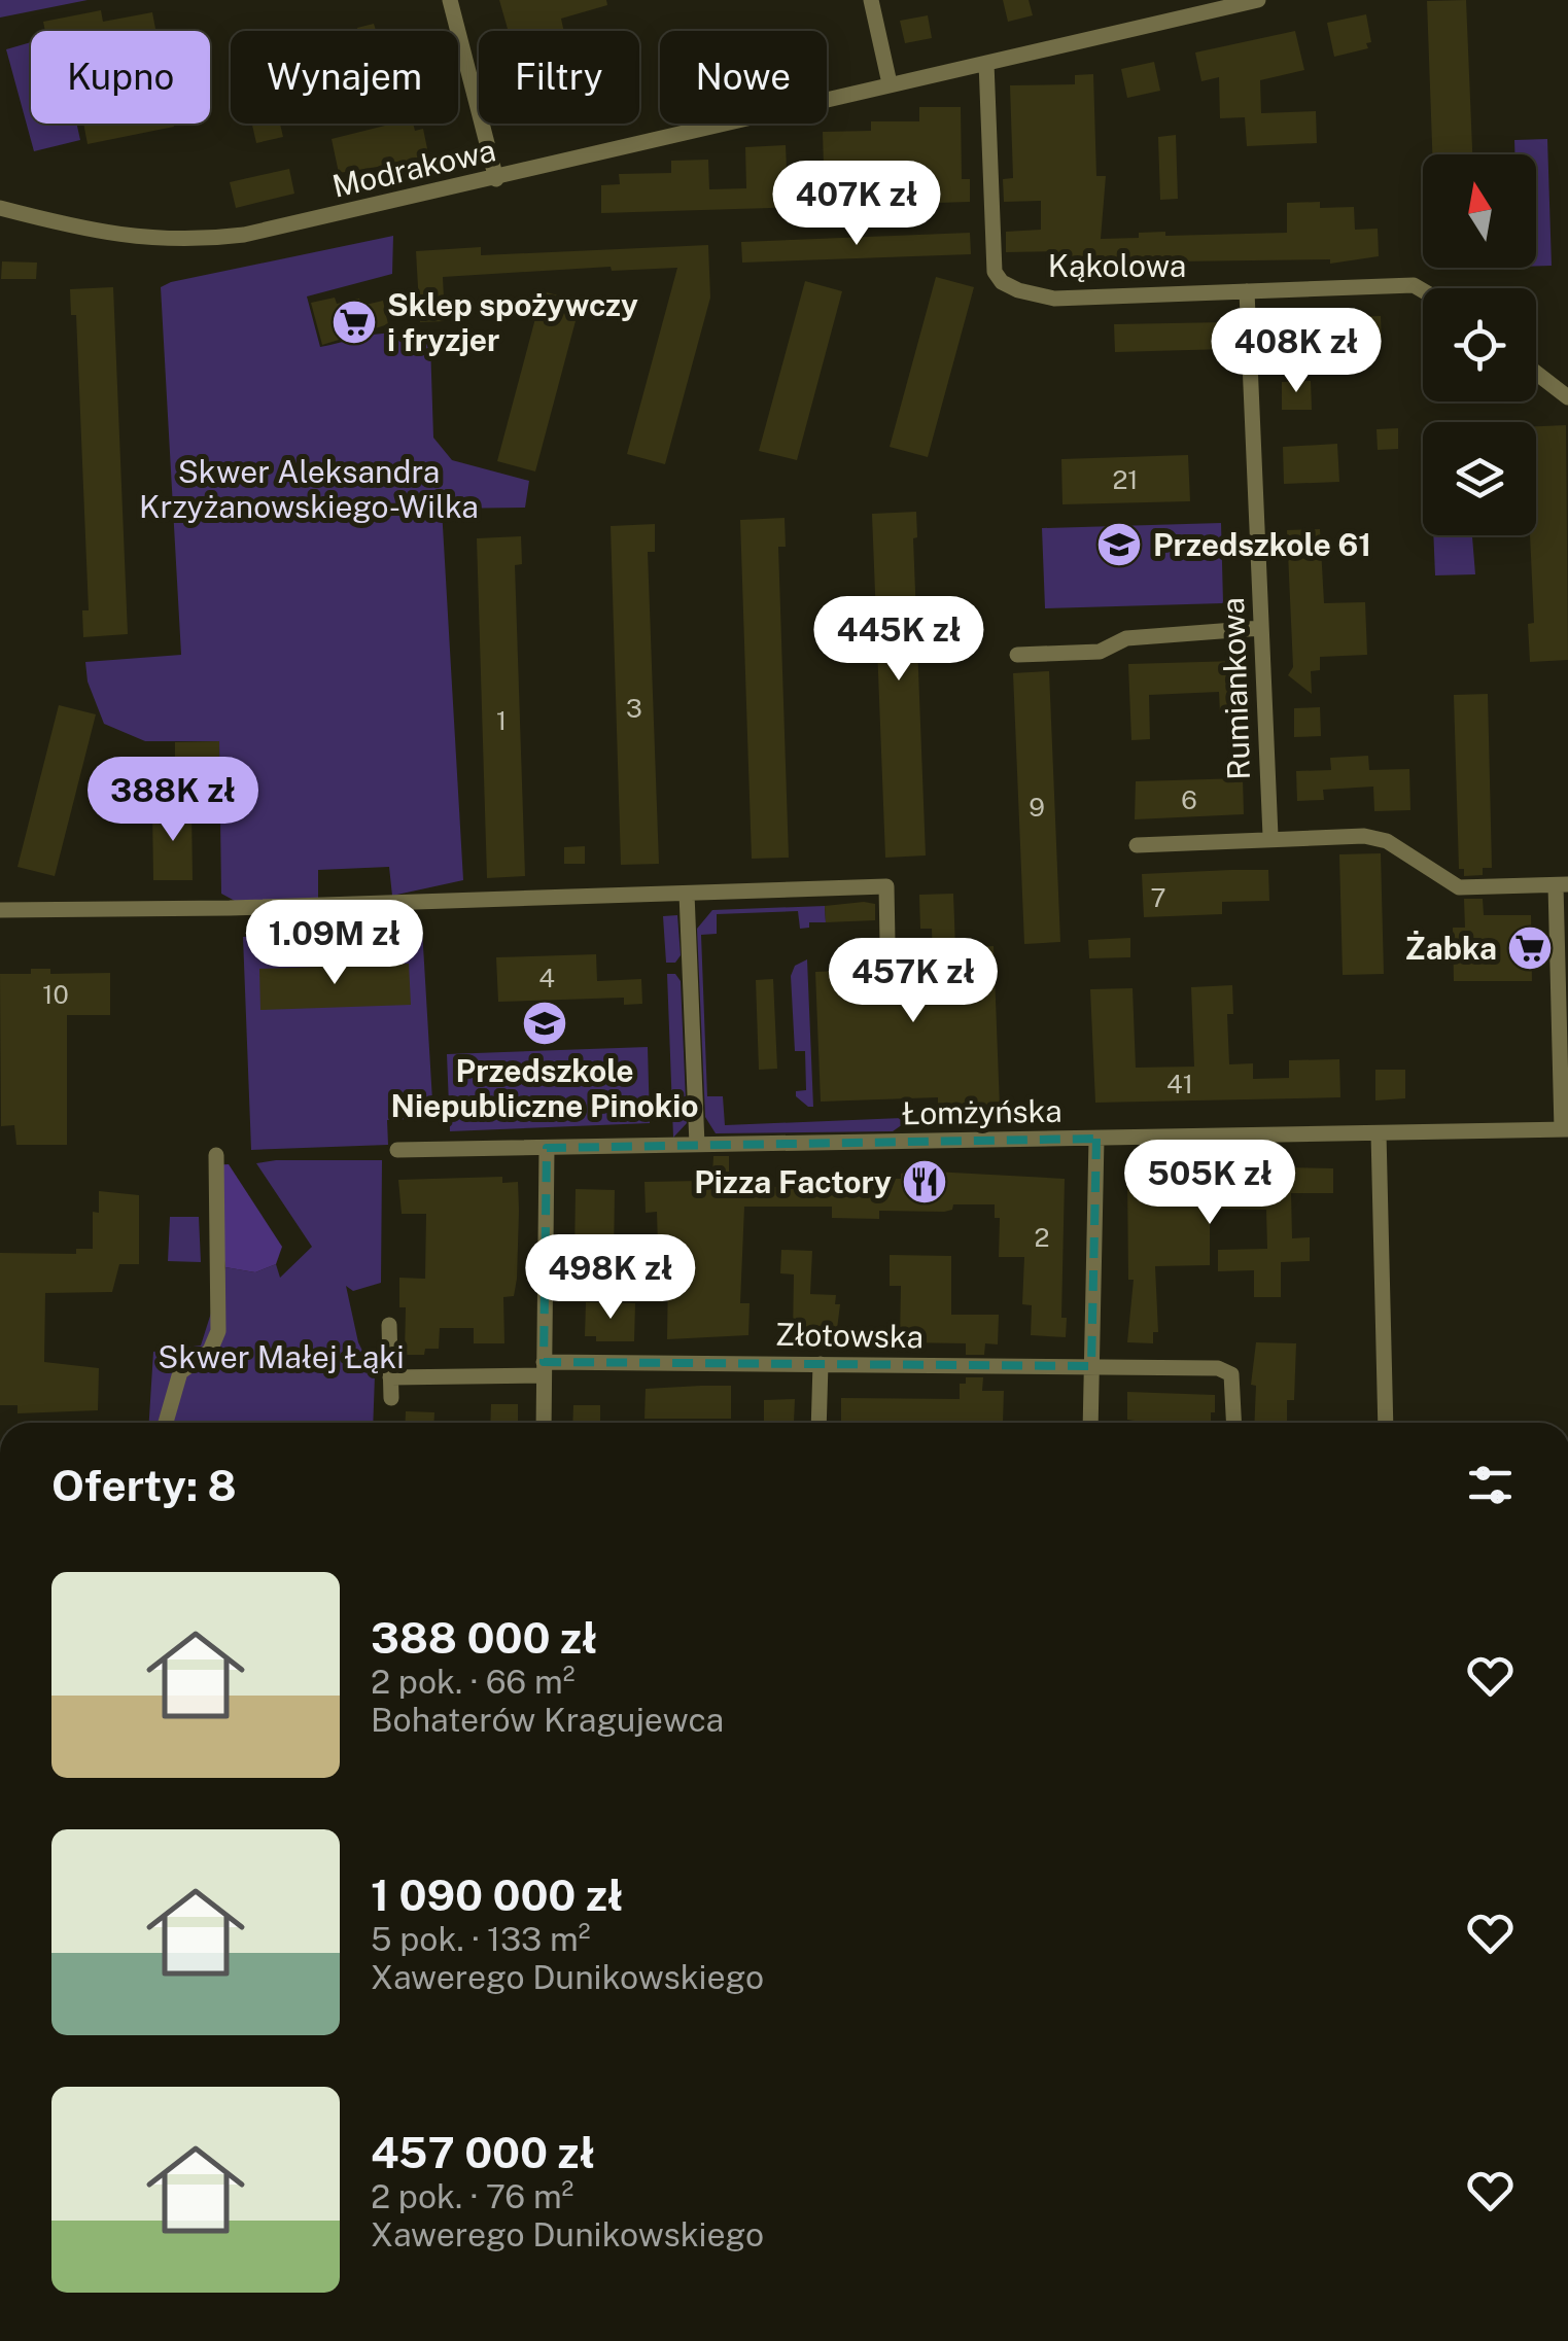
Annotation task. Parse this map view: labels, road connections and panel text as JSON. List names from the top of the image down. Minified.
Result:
{"streets":{"street":["Modrakowa","Kąkolowa","Rumiankowa","Łomżyńska","Złotowska"]},"crossings":[["Modrakowa","Kąkolowa"],["Kąkolowa","Rumiankowa"]],"parks":["Skwer Aleksandra Krzyżanowskiego-Wilka","Skwer Małej Łąki"],"places":{"supermarket":["Sklep spożywczy i fryzjer","Żabka"],"school or university":["Przedszkole 61","Przedszkole Niepubliczne Pinokio"],"restaurant":["Pizza Factory"]},"house_numbers":["21","3","1","6","9","7","4","10","41","2"],"north":"top","page":{"chip":["Kupno","Wynajem","Filtry","Nowe"],"price":["407K zł","408K zł","445K zł","388K zł","1.09M zł","457K zł","505K zł","498K zł"],"heading":"Oferty: 8","list":[{"name":"388 000 zł","note":"2 pok. · 66 m² · Bohaterów Kragujewca"},{"name":"1 090 000 zł","note":"5 pok. · 133 m² · Xawerego Dunikowskiego"},{"name":"457 000 zł","note":"2 pok. · 76 m² · Xawerego Dunikowskiego"}]}}
